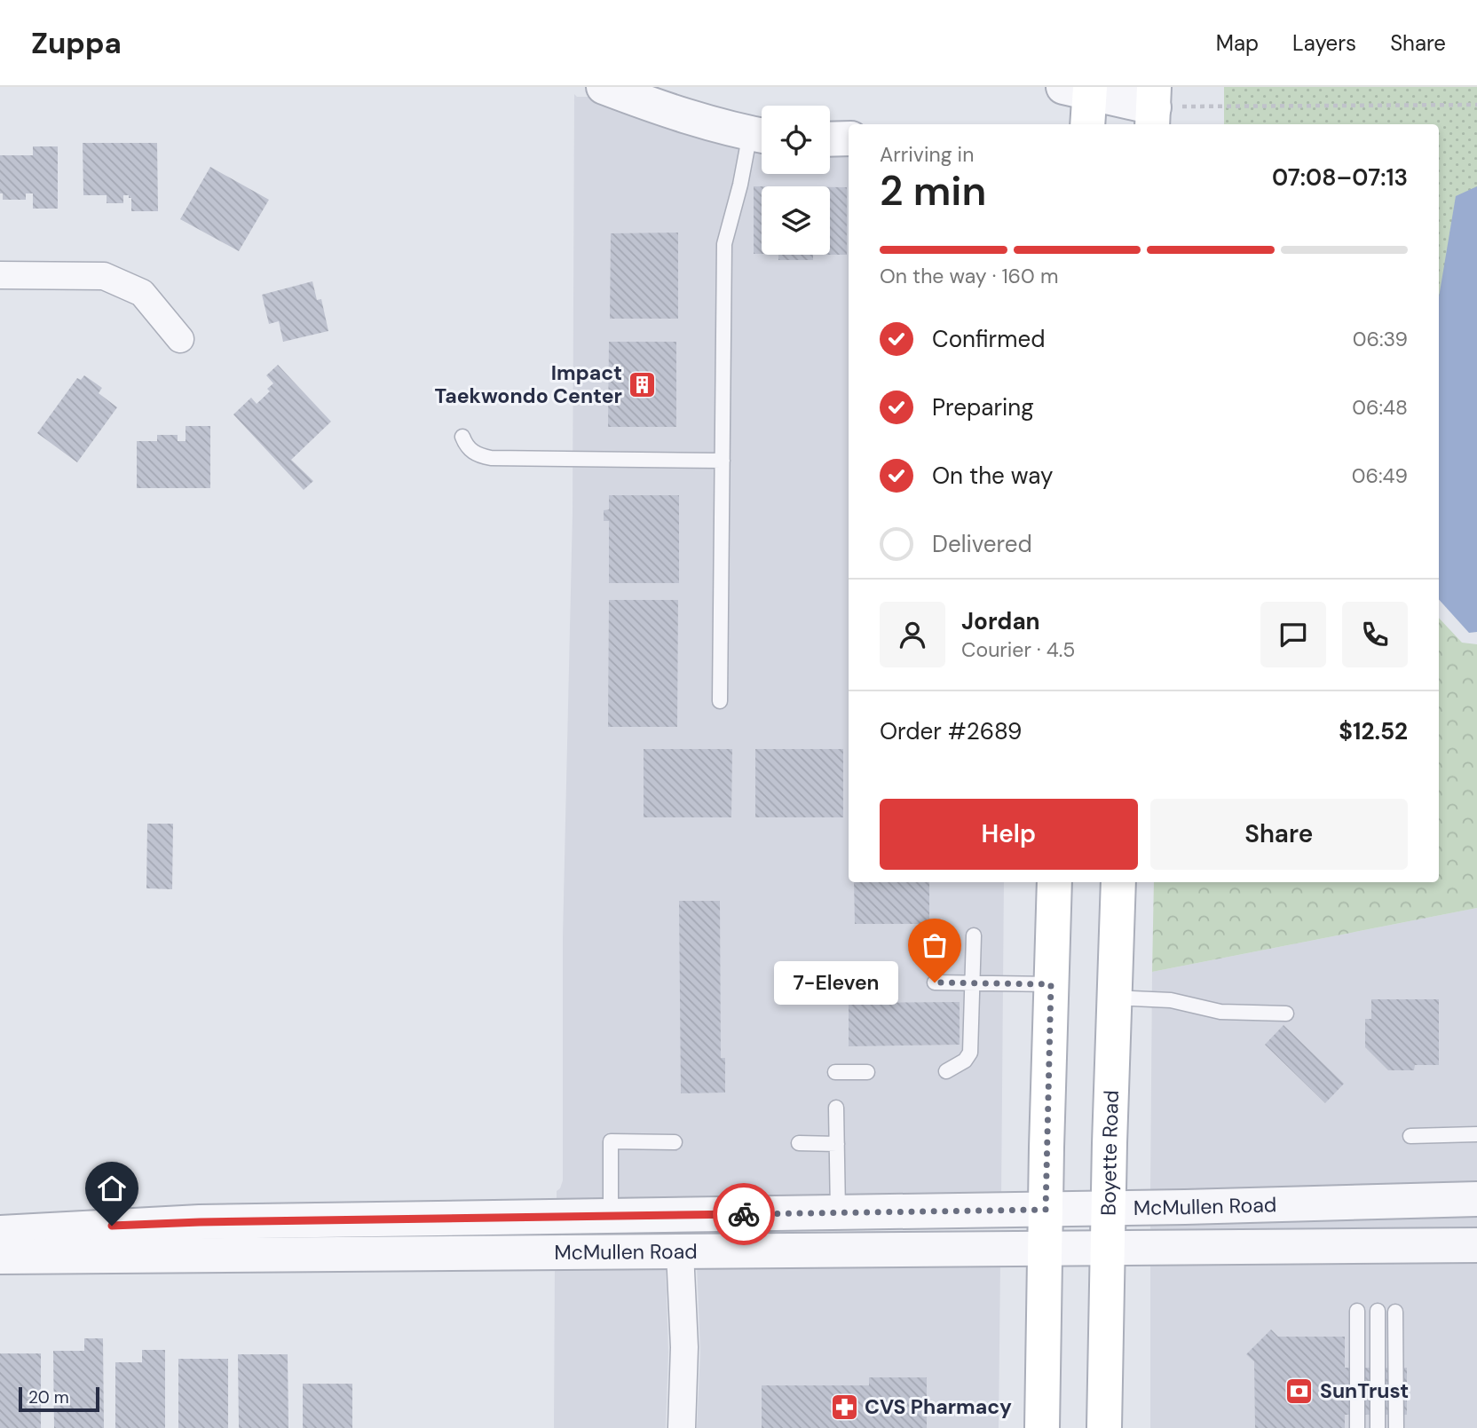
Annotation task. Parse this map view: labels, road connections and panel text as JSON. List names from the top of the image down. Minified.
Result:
{"streets":{"main road":["Boyette Road"],"street":["McMullen Road"]},"crossings":[["Boyette Road","McMullen Road"]],"places":{"building":["Impact Taekwondo Center"],"other":["7-Eleven"],"bank":["SunTrust"],"pharmacy":["CVS Pharmacy"]},"scale_bar":"20 m","page":{"header":"Zuppa","nav":["Map","Layers","Share"],"heading":["2 min","Arriving in","07:08–07:13"],"panel":["Jordan","Courier · 4.5","Order #2689","$12.52"],"bar":"On the way · 160 m","list":[["Confirmed","06:39"],["Preparing","06:48"],["On the way","06:49"],"Delivered"],"buttons":["Help","Share"],"bubble":"7-Eleven","scale":"20 m"}}
